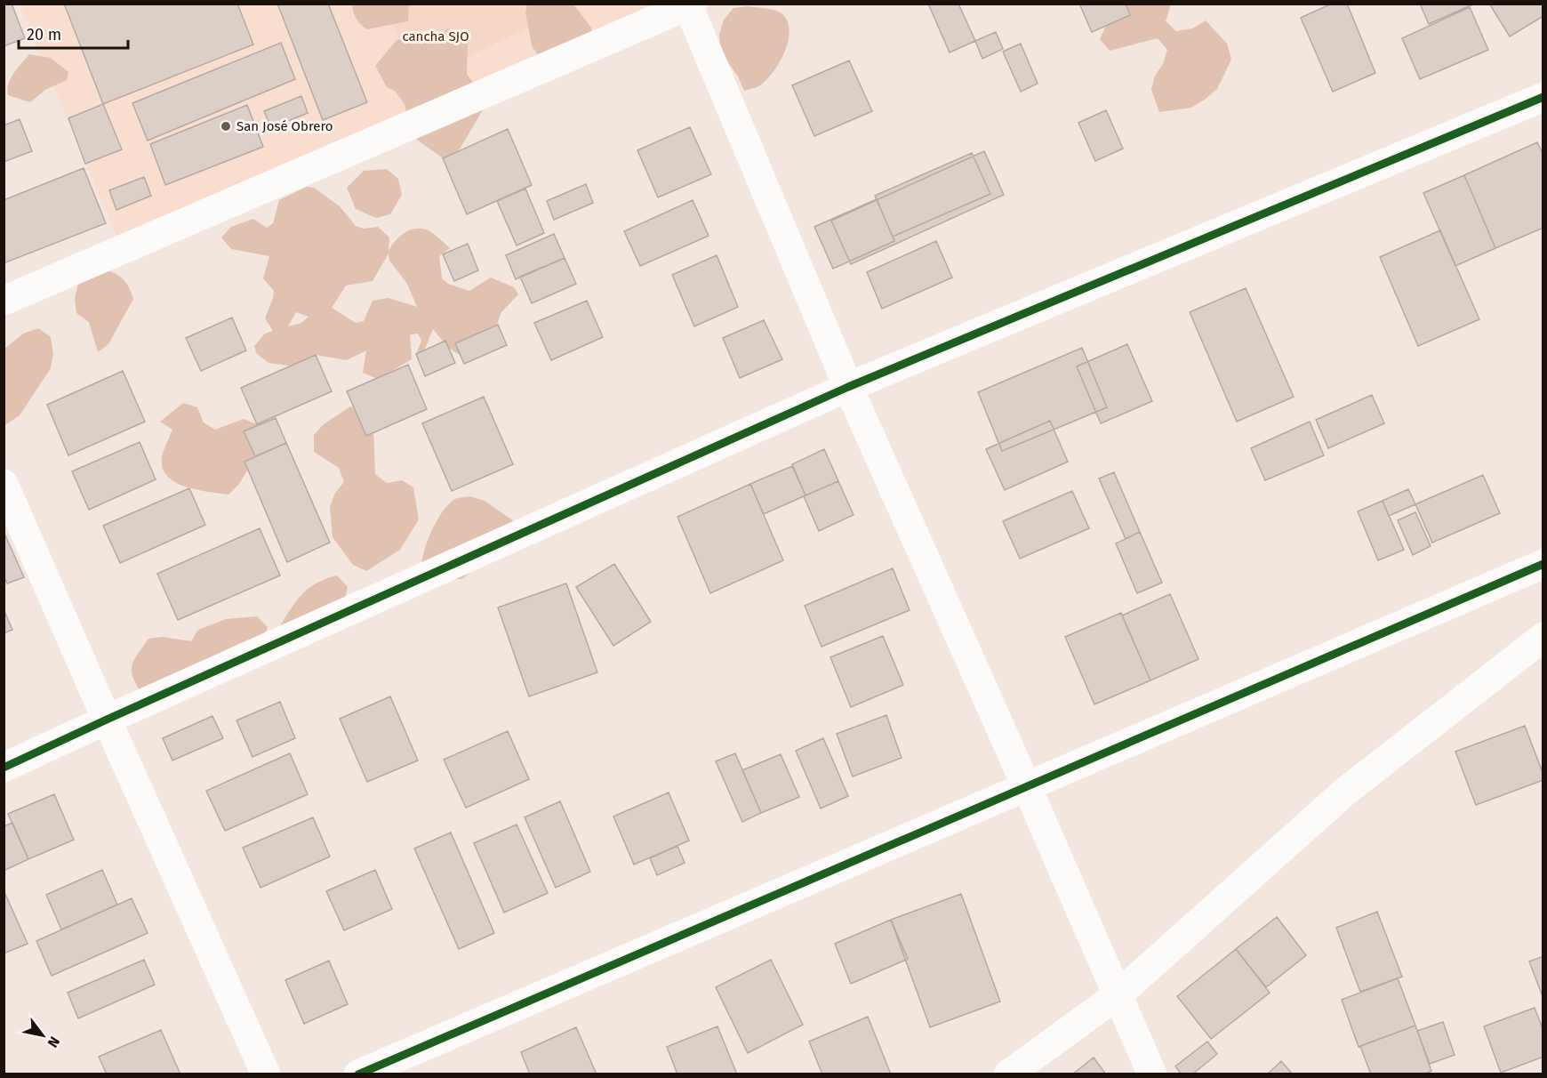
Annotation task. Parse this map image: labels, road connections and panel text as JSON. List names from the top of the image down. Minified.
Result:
{"parks":["cancha SJO"],"places":["San José Obrero"],"scale_bar":"20 m","north":"bottom right"}
